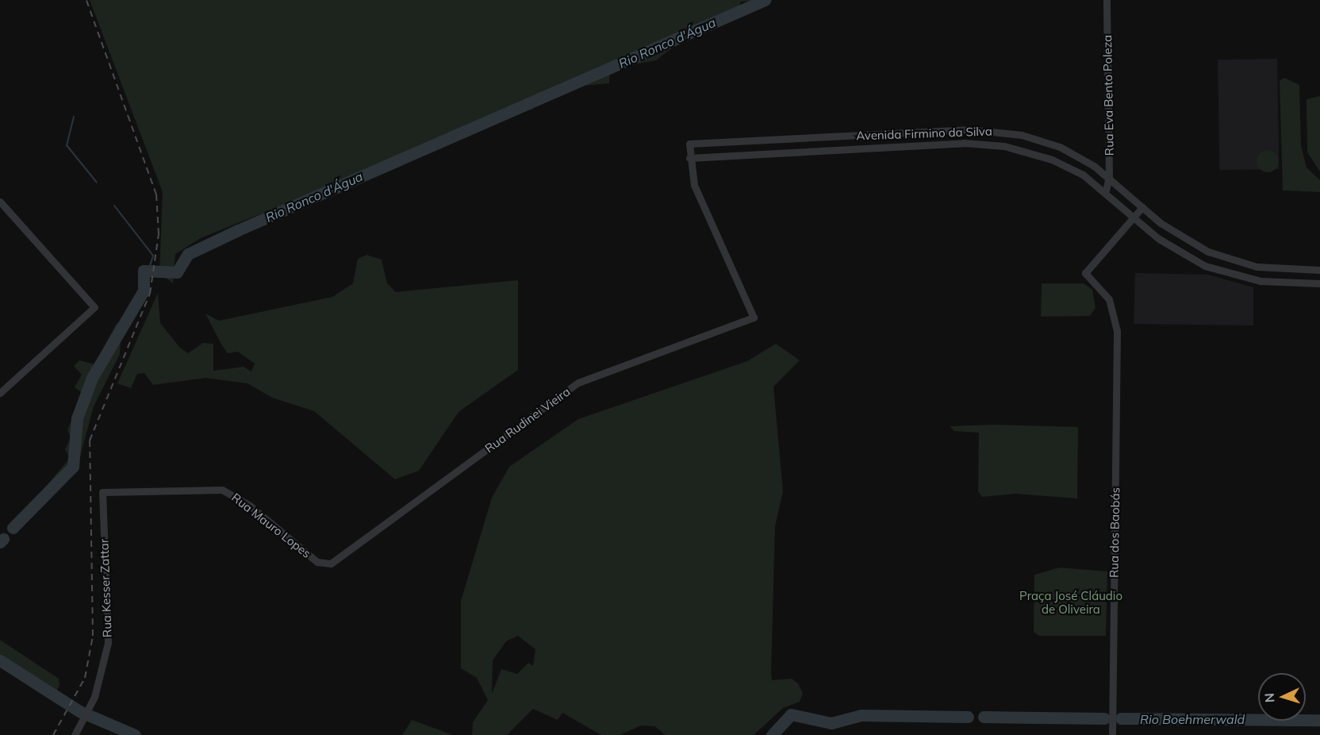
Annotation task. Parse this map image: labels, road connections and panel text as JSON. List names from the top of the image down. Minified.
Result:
{"streets":{"street":["Rua Eva Bento Poleza","Avenida Firmino da Silva","Rua Rudinei Vieira","Rua Mauro Lopes","Rua dos Baobás","Rua Kesser Zattar"]},"crossings":[["Rua Eva Bento Poleza","Avenida Firmino da Silva"],["Avenida Firmino da Silva","Rua Rudinei Vieira"],["Avenida Firmino da Silva","Rua dos Baobás"],["Rua Rudinei Vieira","Rua Mauro Lopes"],["Rua Mauro Lopes","Rua Kesser Zattar"]],"water":["Rio Ronco d'Água","Rio Boehmerwald"],"parks":["Praça José Cláudio de Oliveira"],"north":"left"}
